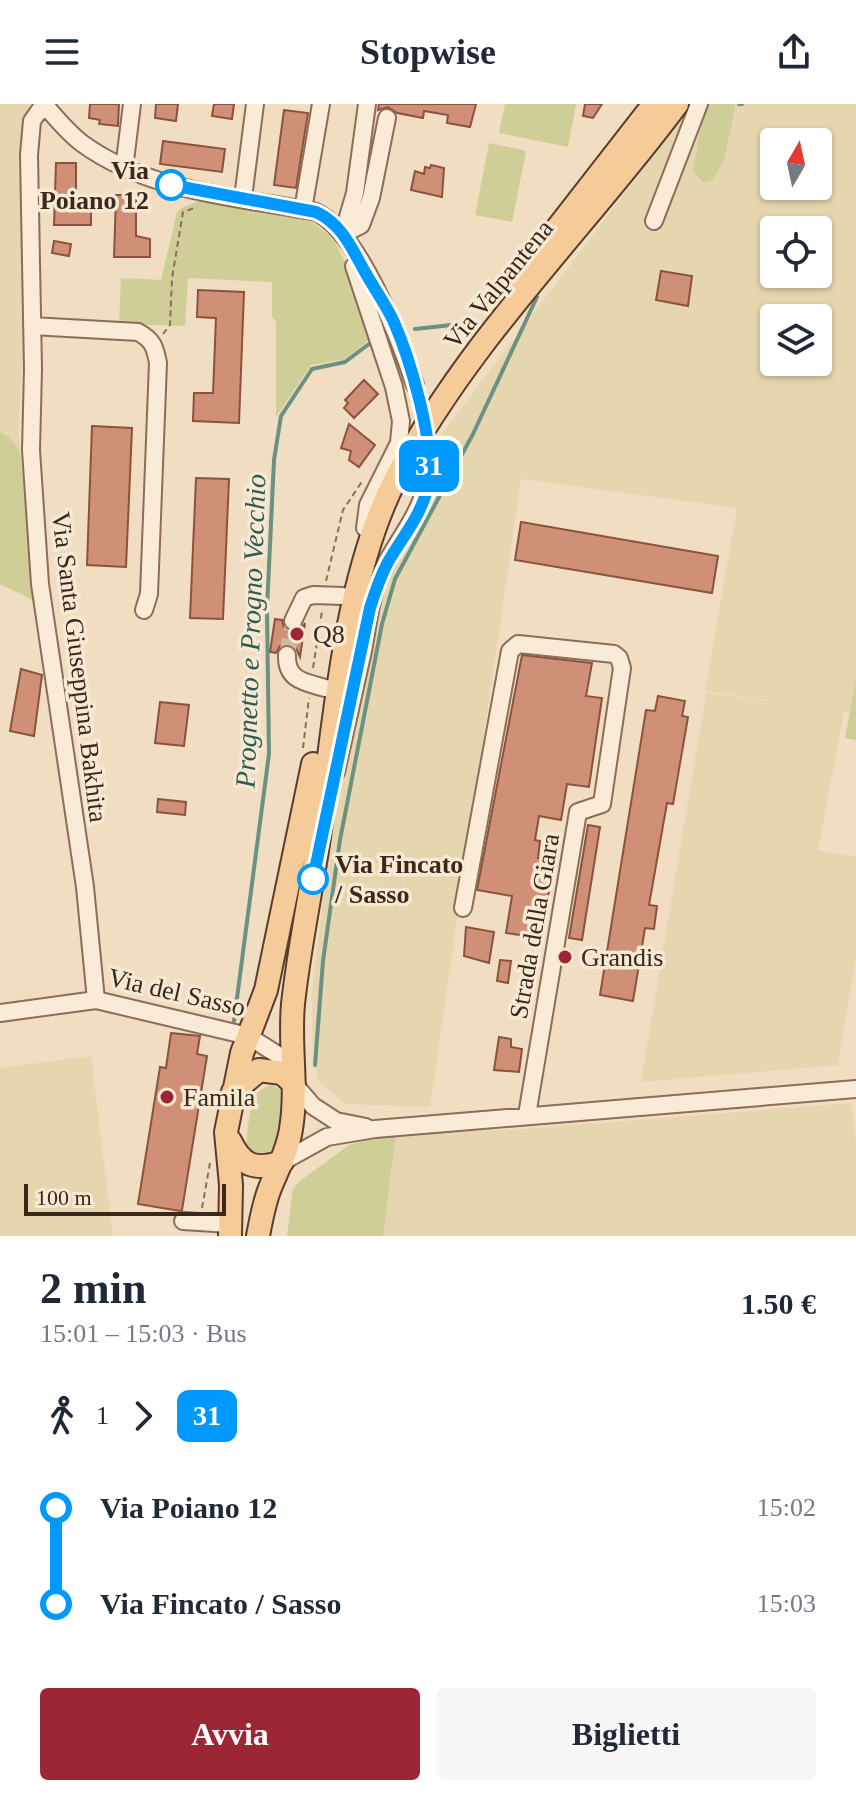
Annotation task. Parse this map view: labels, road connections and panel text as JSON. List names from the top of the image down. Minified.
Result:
{"streets":{"main road":["Via Valpantena"],"street":["Via Santa Giuseppina Bakhita","Strada della Giara","Via del Sasso"]},"crossings":[["Via Valpantena","Via del Sasso"],["Via Santa Giuseppina Bakhita","Via del Sasso"]],"water":["Prognetto e Progno Vecchio"],"places":["Via Poiano 12","Q8","Via Fincato / Sasso","Grandis","Famila"],"lines":["bus line 31"],"scale_bar":"100 m","north":"top","page":{"header":"Stopwise","on_map":"31","scale":"100 m","heading":["2 min","15:01 – 15:03 · Bus","1.50 €"],"legs":["1","31"],"list":[{"name":"Via Poiano 12","value":"15:02"},{"name":"Via Fincato / Sasso","value":"15:03"}],"buttons":["Avvia","Biglietti"]}}
